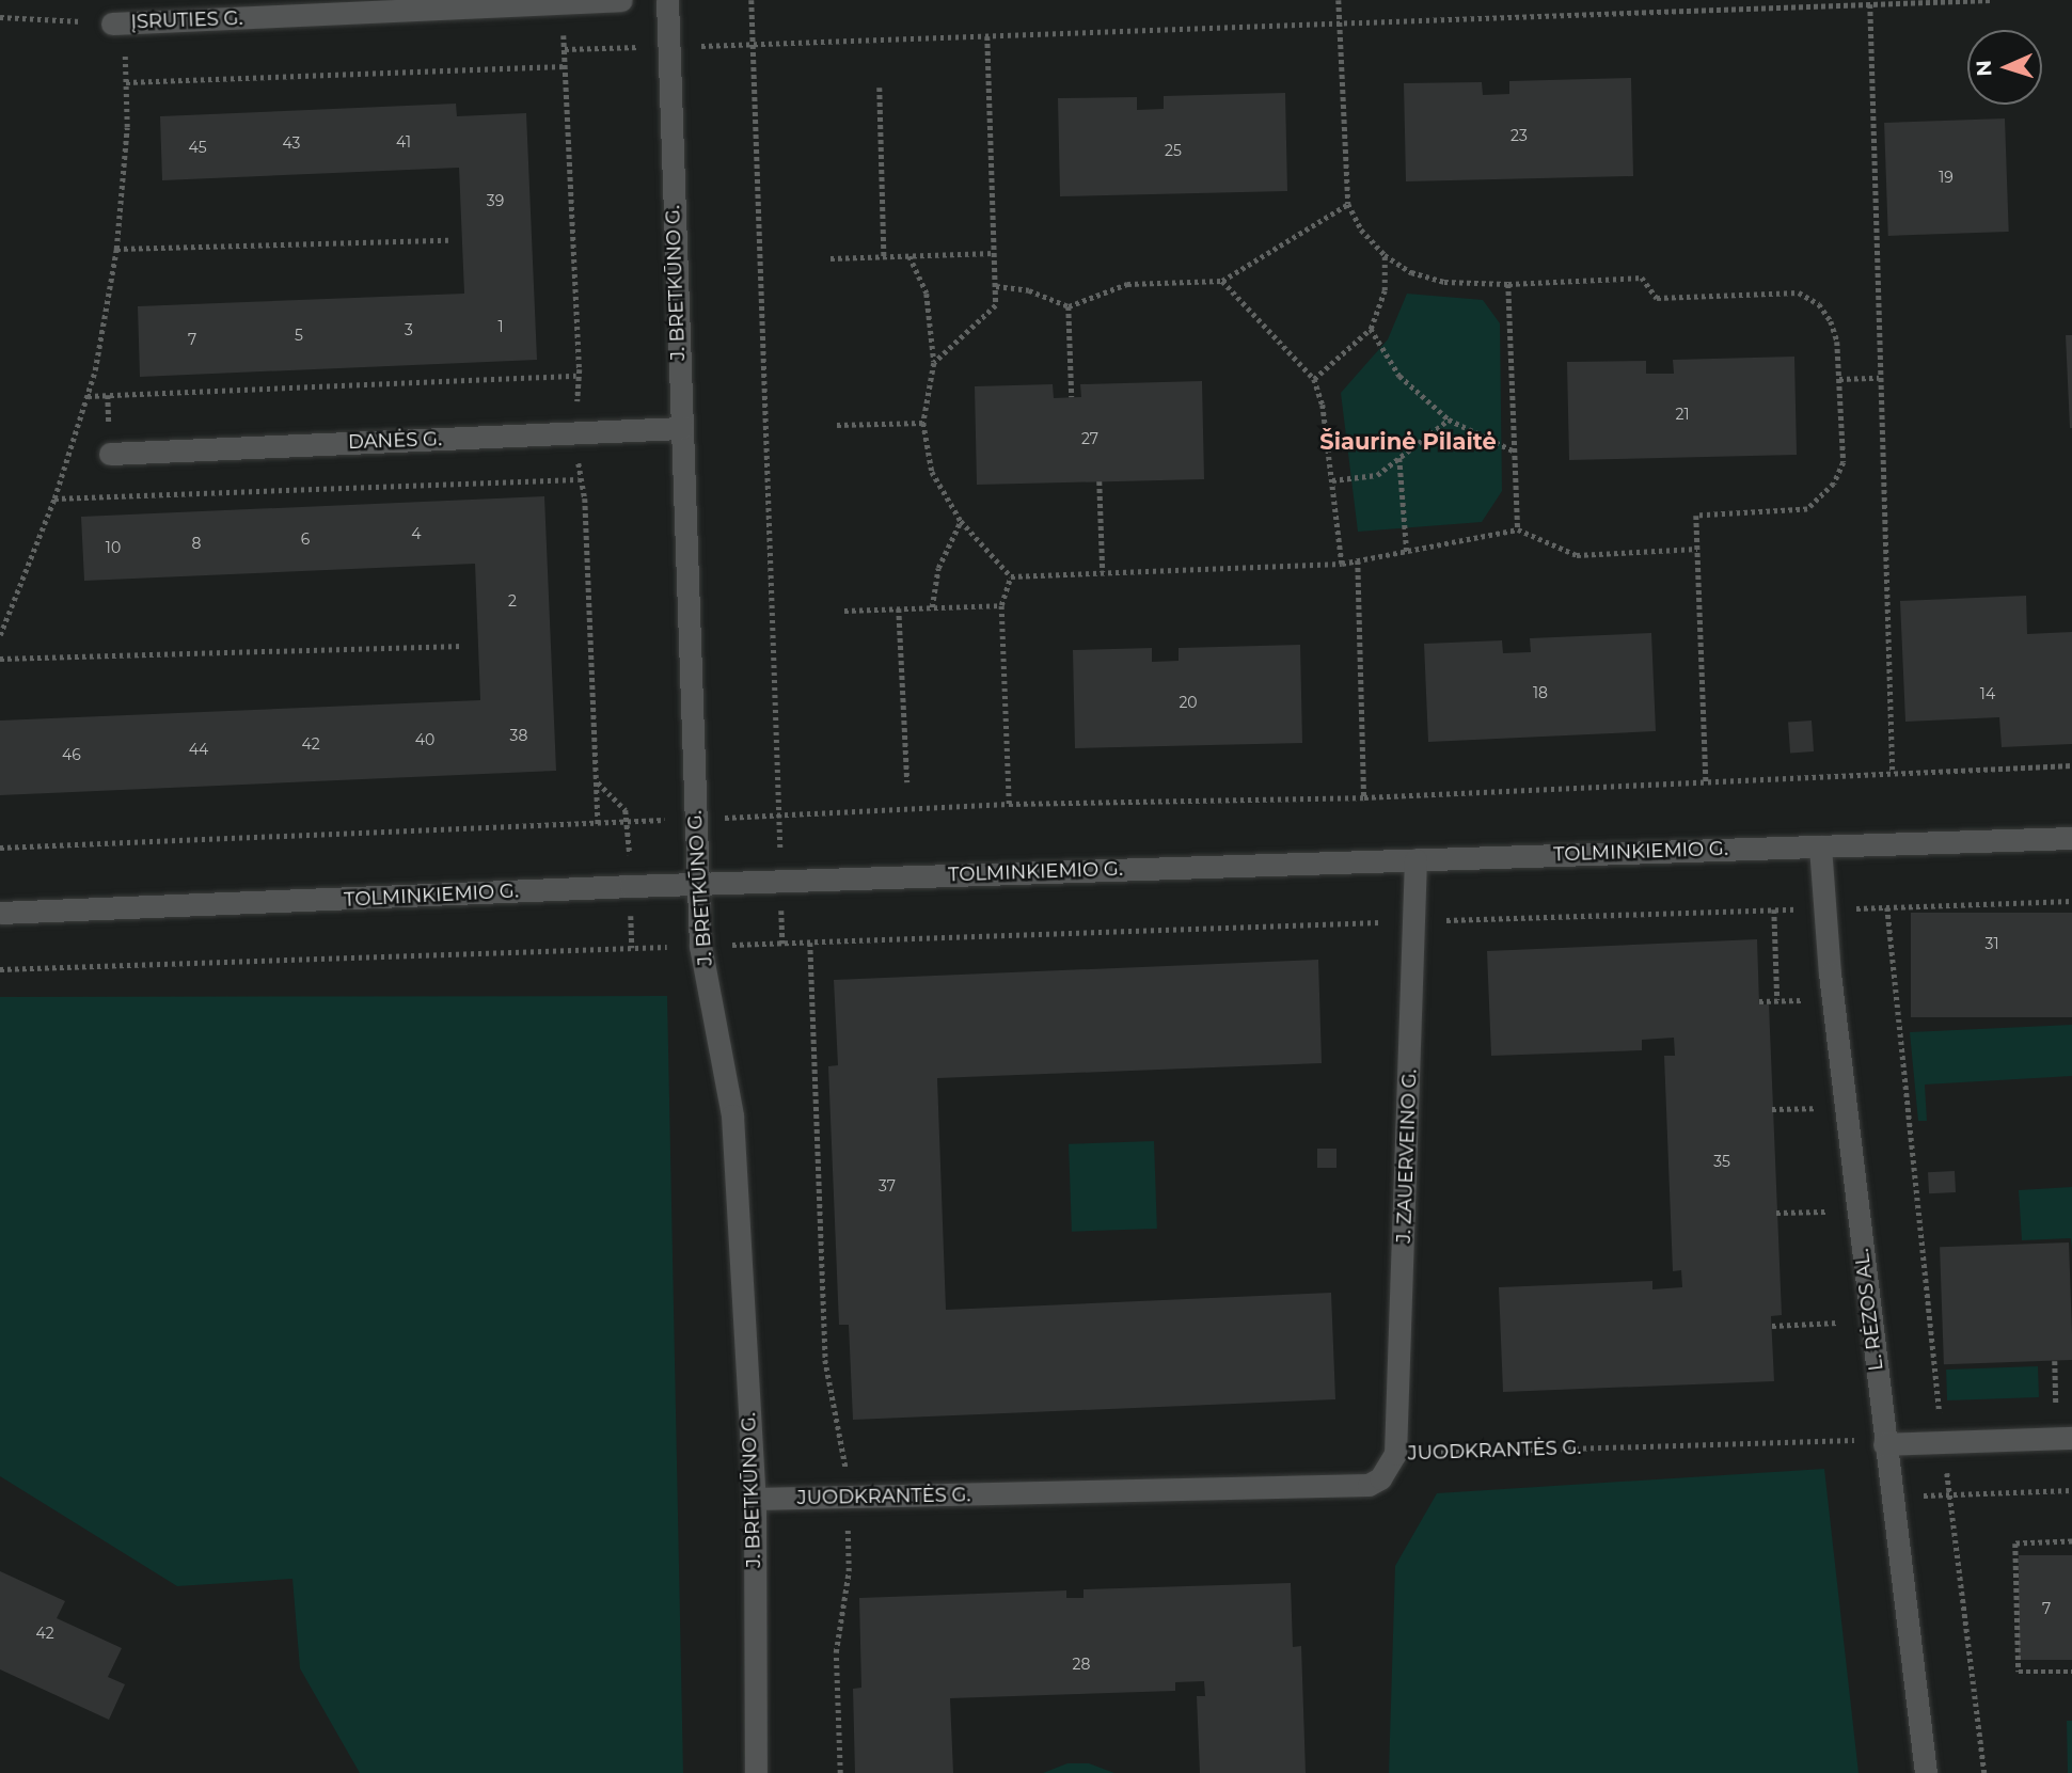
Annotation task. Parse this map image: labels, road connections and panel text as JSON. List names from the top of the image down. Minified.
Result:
{"streets":{"street":["ĮSRUTIES G.","J. BRETKŪNO G.","DANĖS G.","TOLMINKIEMIO G.","J. ZAUERVEINO G.","L. RĖZOS AL.","JUODKRANTĖS G."]},"crossings":[["J. BRETKŪNO G.","DANĖS G."],["J. BRETKŪNO G.","TOLMINKIEMIO G."],["J. BRETKŪNO G.","JUODKRANTĖS G."],["TOLMINKIEMIO G.","J. ZAUERVEINO G."],["TOLMINKIEMIO G.","L. RĖZOS AL."],["J. ZAUERVEINO G.","JUODKRANTĖS G."],["L. RĖZOS AL.","JUODKRANTĖS G."]],"districts":["Šiaurinė Pilaitė"],"house_numbers":["23","41","43","45","25","19","39","1","3","5","7","21","27","4","6","8","10","2","18","14","20","38","40","42","44","46","31","35","37","7","42","28"],"north":"left"}
